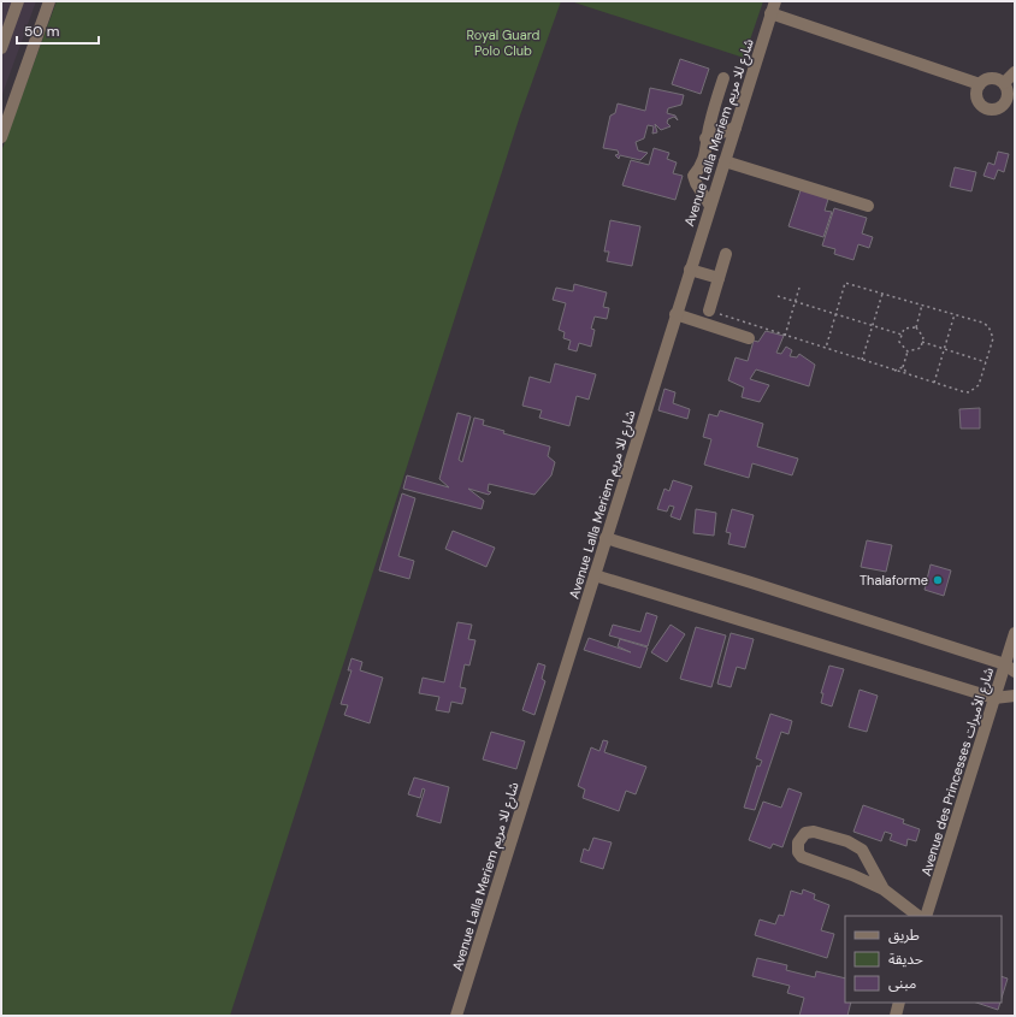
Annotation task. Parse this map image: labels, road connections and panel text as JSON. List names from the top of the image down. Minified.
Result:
{"streets":{"street":["Avenue Lalla Meriem شارع للا مريم","Avenue des Princesses شارع الأميرات"]},"parks":["Royal Guard Polo Club"],"places":["Thalaforme"],"legend":["طريق","حديقة","مبنى"],"scale_bar":"50 m"}
